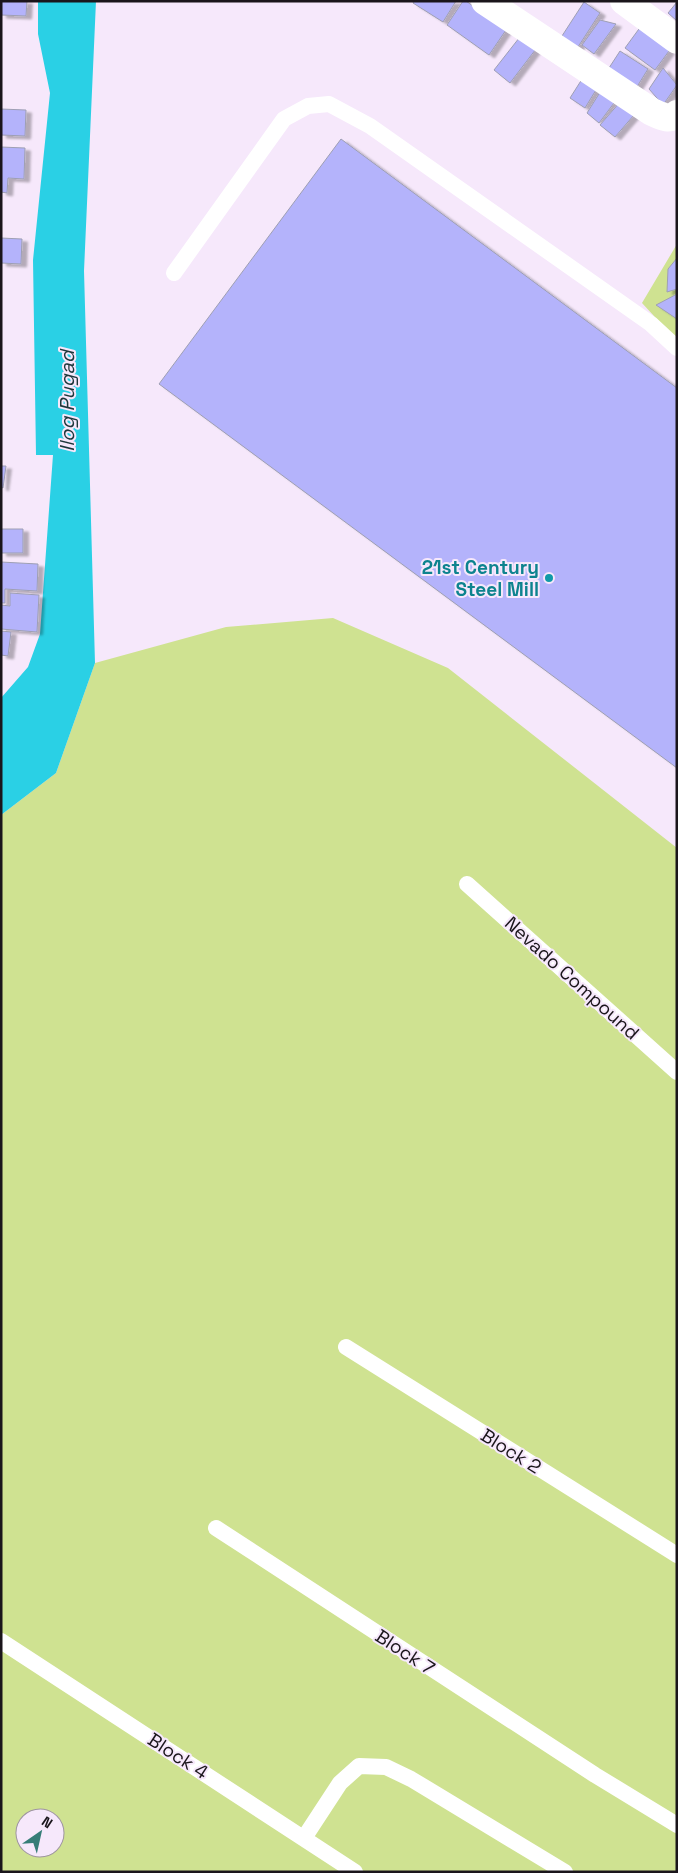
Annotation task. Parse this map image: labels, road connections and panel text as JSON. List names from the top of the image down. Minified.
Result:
{"streets":{"lane":["Nevado Compound","Block 2","Block 7","Block 4"]},"water":["Ilog Pugad"],"places":["21st Century Steel Mill"],"north":"top right"}
